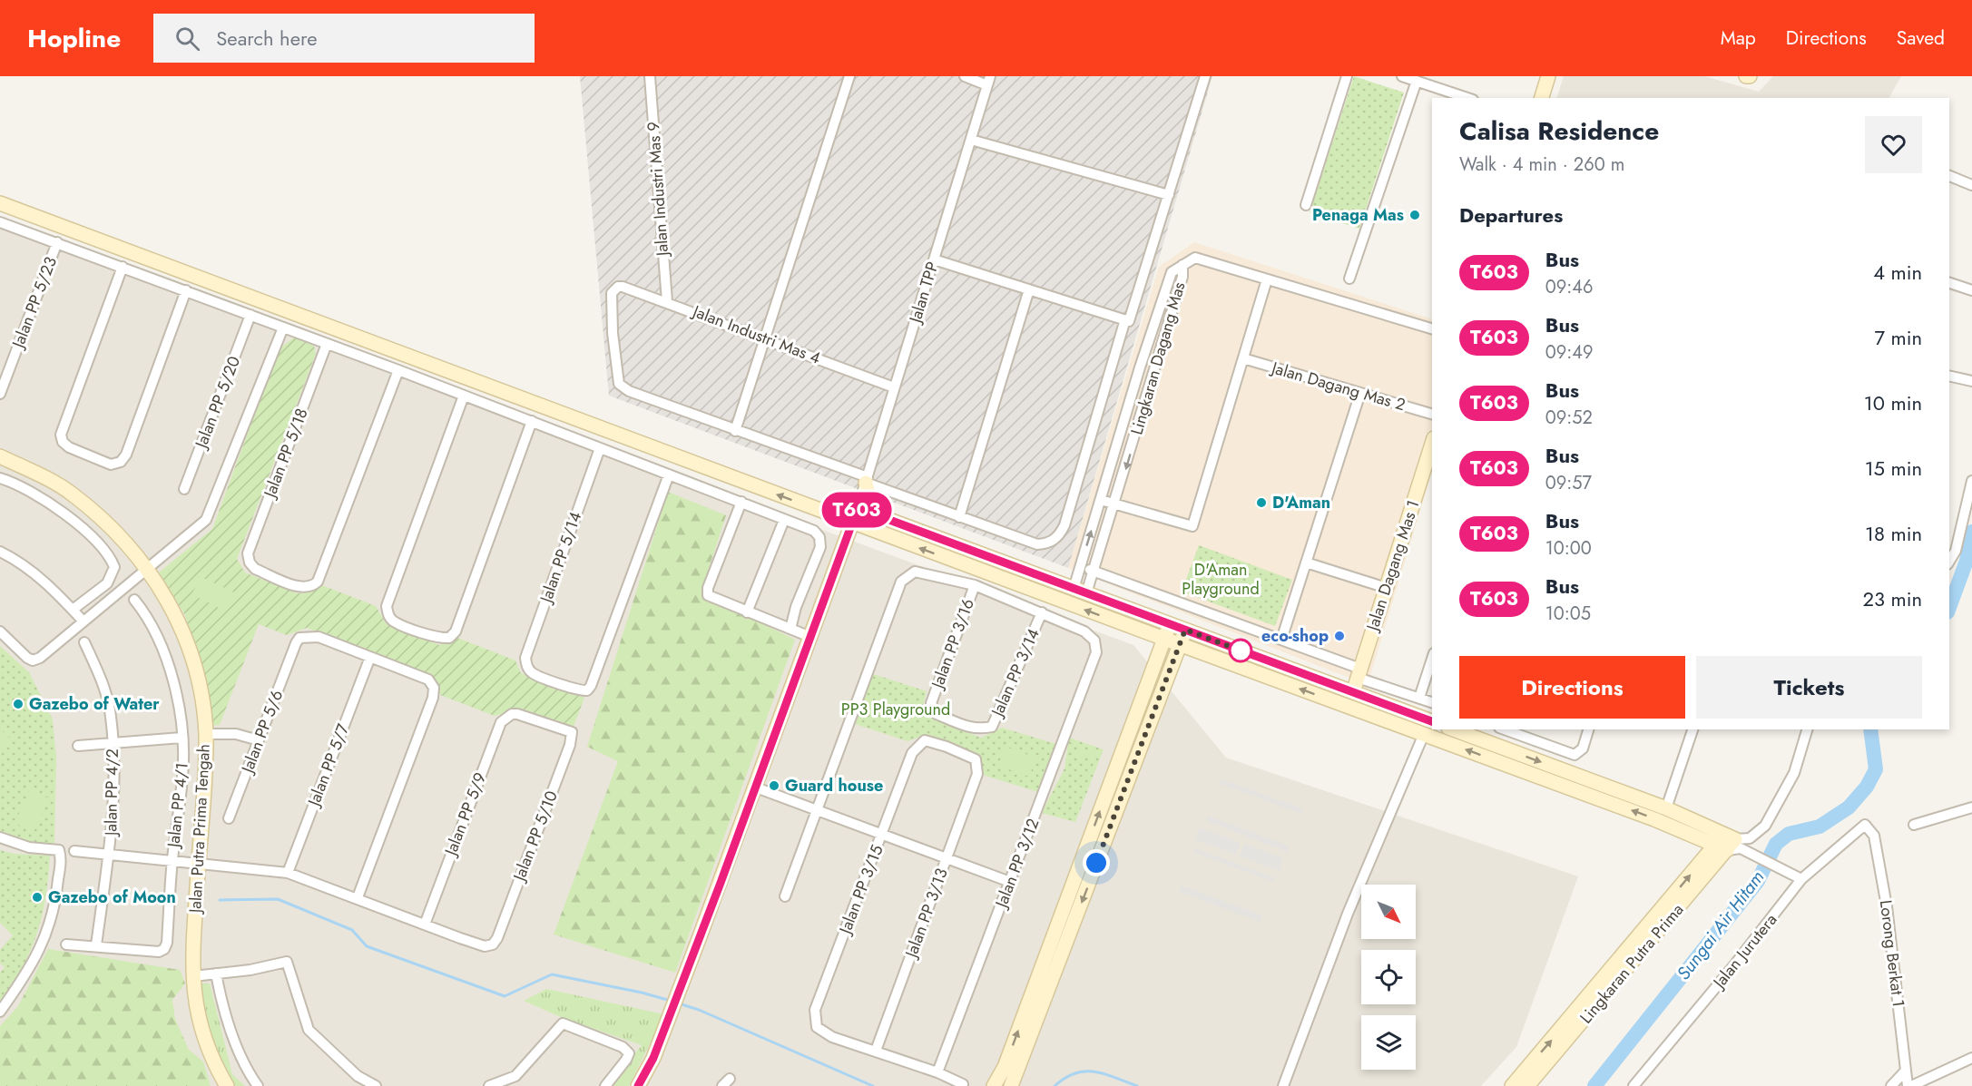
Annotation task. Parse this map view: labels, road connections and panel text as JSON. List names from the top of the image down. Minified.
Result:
{"streets":{"street":["Jalan Industri Mas 9","Jalan TPP","Jalan PP 5/23","Jalan Industri Mas 4","Lingkaran Dagang Mas","Jalan Dagang Mas 2","Jalan PP 5/20","Jalan PP 5/18","Jalan PP 5/14","Jalan Dagang Mas 1","Jalan PP 3/16","Jalan PP 3/14","Jalan PP 5/6","Jalan PP 5/7","Jalan PP 4/2","Jalan PP 4/1","Jalan PP 5/9","Jalan Putra Prima Tengah","Jalan PP 5/10","Jalan PP 3/12","Jalan PP 3/15","Jalan PP 3/13","Jalan Jurutera","Lorong Berkat 1","Lingkaran Putra Prima"]},"crossings":[["Jalan Industri Mas 9","Jalan Industri Mas 4"],["Jalan TPP","Jalan Industri Mas 4"],["Jalan PP 3/16","Jalan PP 3/14"],["Jalan PP 3/14","Jalan PP 3/12"],["Jalan PP 5/6","Jalan PP 5/7"],["Jalan PP 4/2","Jalan PP 4/1"],["Jalan PP 5/9","Jalan PP 5/10"],["Jalan PP 3/15","Jalan PP 3/13"],["Jalan Jurutera","Lorong Berkat 1"]],"water":["Sungai Air Hitam"],"parks":["D'Aman Playground","PP3 Playground"],"places":["Penaga Mas","D'Aman","eco-shop","Gazebo of Water","Guard house","Gazebo of Moon"],"lines":["bus line T603"],"north":"bottom right","page":{"header":"Hopline","search":"Search here","nav":["Map","Directions","Saved"],"on_map":"T603","heading":[["Calisa Residence","Walk · 4 min · 260 m"],"Departures"],"list":[{"mark":"T603","name":"Bus","note":"09:46","value":"4 min"},{"mark":"T603","name":"Bus","note":"09:49","value":"7 min"},{"mark":"T603","name":"Bus","note":"09:52","value":"10 min"},{"mark":"T603","name":"Bus","note":"09:57","value":"15 min"},{"mark":"T603","name":"Bus","note":"10:00","value":"18 min"},{"mark":"T603","name":"Bus","note":"10:05","value":"23 min"}],"buttons":["Directions","Tickets"]}}
